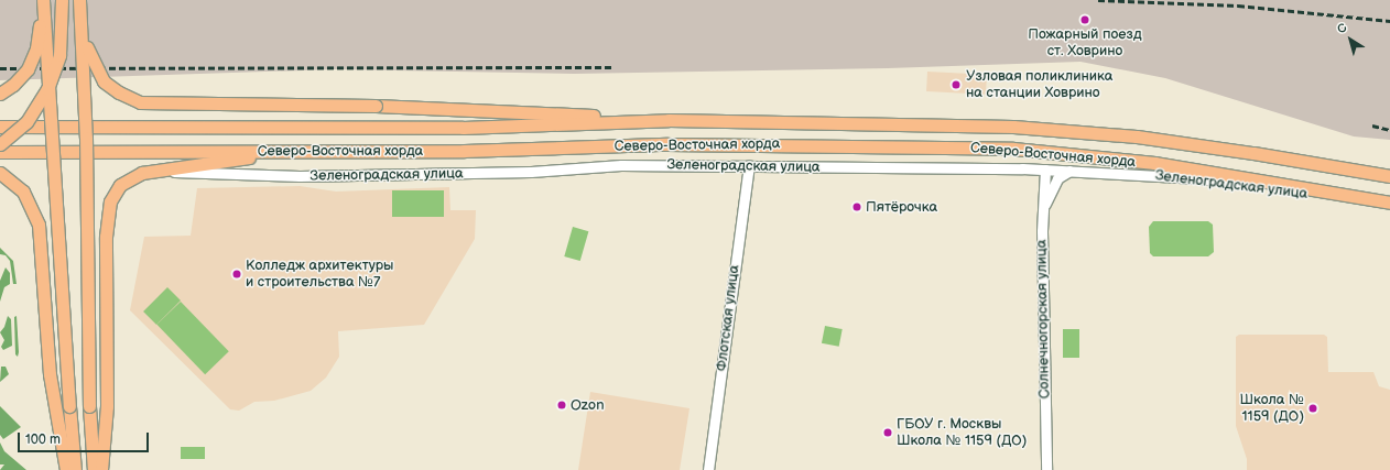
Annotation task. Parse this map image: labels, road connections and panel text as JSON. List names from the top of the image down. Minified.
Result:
{"streets":{"main road":["Северо-Восточная хорда"],"street":["Зеленоградская улица","Флотская улица","Солнечногорская улица"]},"crossings":[["Зеленоградская улица","Флотская улица"],["Зеленоградская улица","Солнечногорская улица"]],"places":["Пожарный поезд ст. Ховрино","Узловая поликлиника на станции Ховрино","Пятёрочка","Колледж архитектуры и строительства №7","Ozon","Школа № 1159 (ДО)","ГБОУ г. Москвы Школа № 1159 (ДО)"],"scale_bar":"100 m","north":"top left"}
